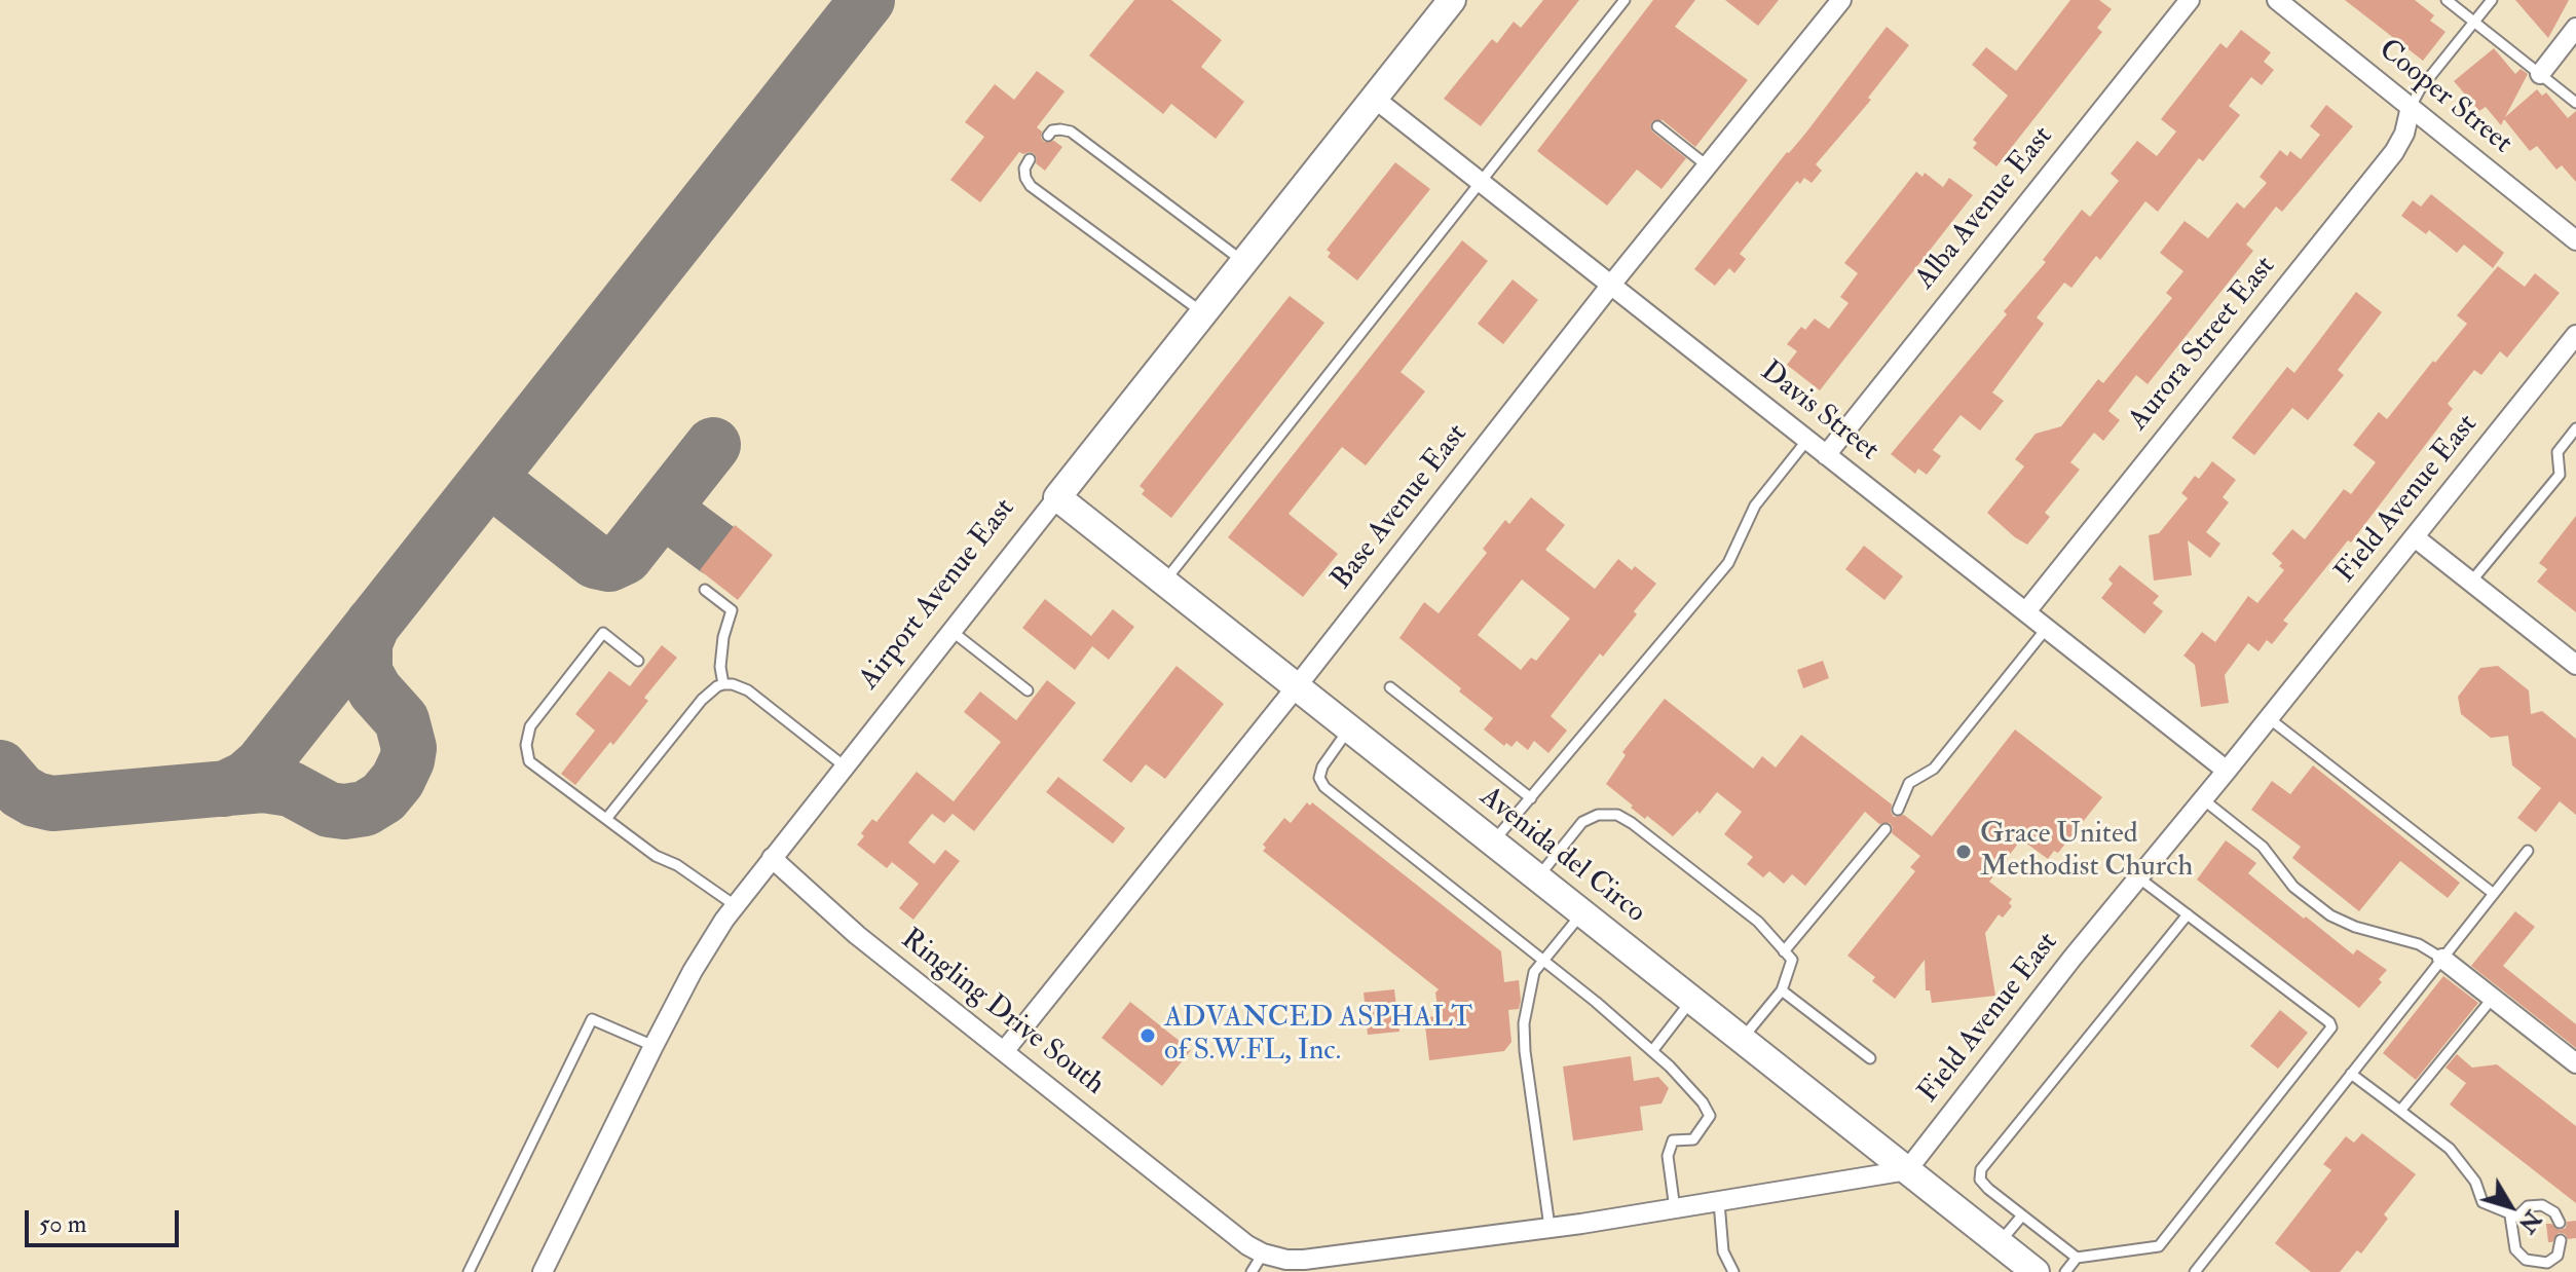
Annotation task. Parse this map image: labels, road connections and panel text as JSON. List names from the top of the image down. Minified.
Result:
{"streets":{"street":["Cooper Street","Alba Avenue East","Aurora Street East","Davis Street","Field Avenue East","Base Avenue East","Airport Avenue East","Avenida del Circo","Ringling Drive South"]},"crossings":[["Cooper Street","Aurora Street East"],["Alba Avenue East","Davis Street"],["Aurora Street East","Davis Street"],["Davis Street","Field Avenue East"],["Davis Street","Base Avenue East"],["Davis Street","Airport Avenue East"],["Field Avenue East","Avenida del Circo"],["Base Avenue East","Avenida del Circo"],["Base Avenue East","Ringling Drive South"],["Airport Avenue East","Avenida del Circo"],["Airport Avenue East","Ringling Drive South"]],"places":["Grace United Methodist Church","ADVANCED ASPHALT of S.W.FL, Inc."],"scale_bar":"50 m","north":"bottom right"}
